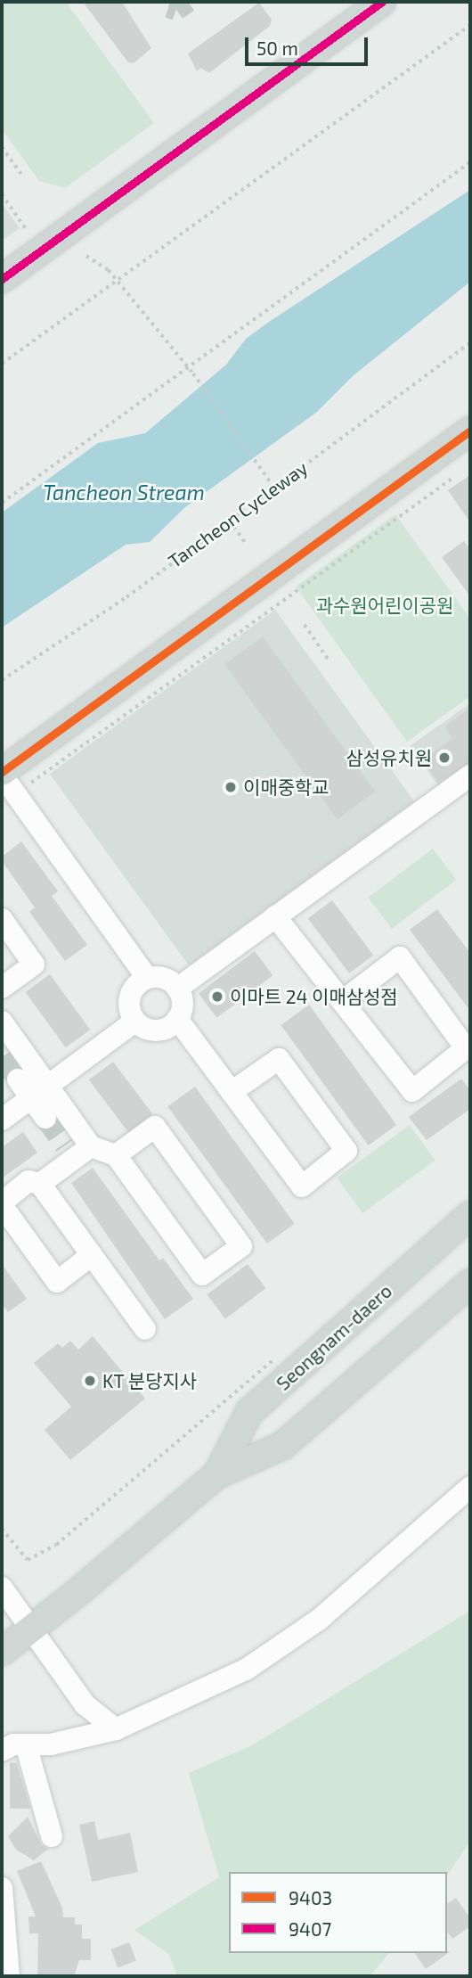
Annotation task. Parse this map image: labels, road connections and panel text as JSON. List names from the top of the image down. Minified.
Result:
{"streets":{"main road":["Seongnam-daero"],"path":["Tancheon Cycleway"]},"water":["Tancheon Stream"],"parks":["과수원어린이공원"],"places":["삼성유치원","이매중학교","이마트 24 이매삼성점","KT 분당지사"],"lines":["transit line 9407","transit line 9403"],"legend":["9403","9407"],"scale_bar":"50 m"}
